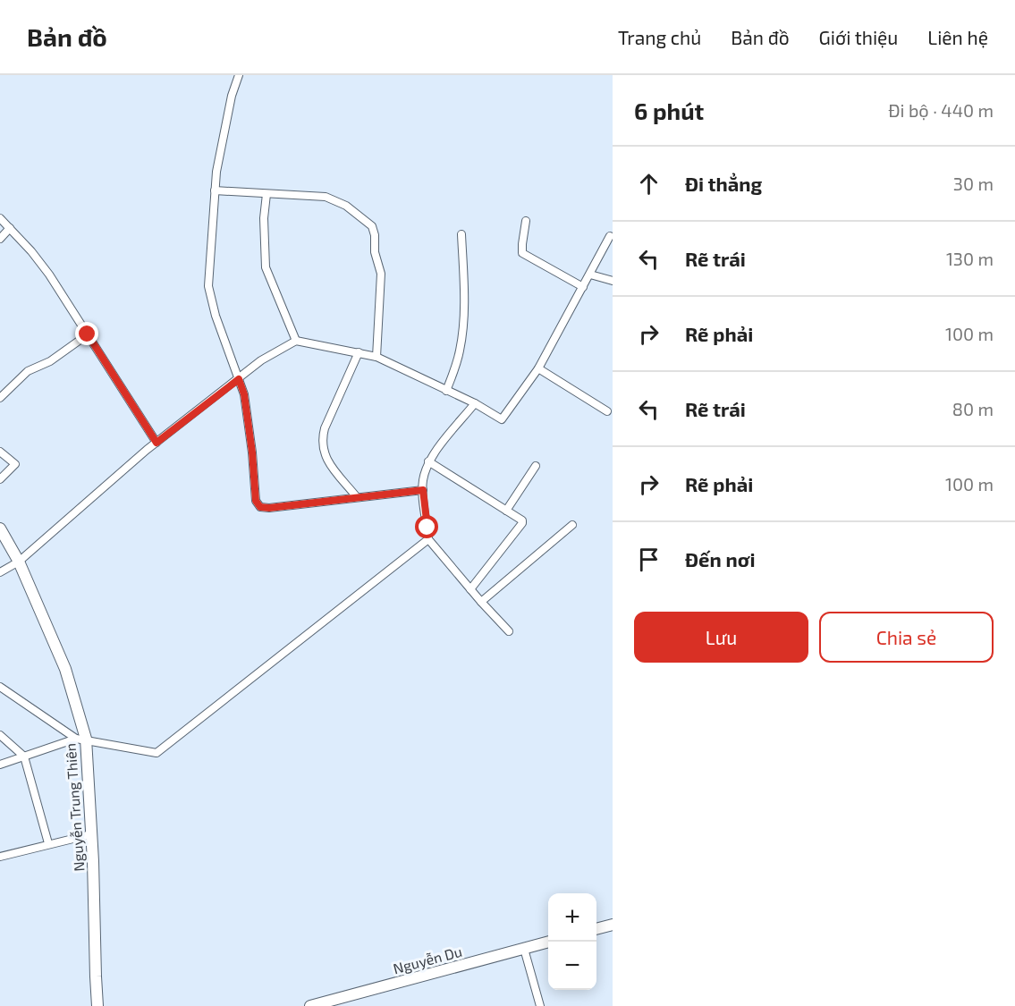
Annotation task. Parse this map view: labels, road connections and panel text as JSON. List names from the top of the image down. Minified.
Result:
{"streets":{"street":["Nguyễn Trung Thiên","Nguyễn Du"]},"page":{"header":"Bản đồ","nav":["Trang chủ","Bản đồ","Giới thiệu","Liên hệ"],"heading":["6 phút","Đi bộ · 440 m"],"list":[["Đi thẳng","30 m"],["Rẽ trái","130 m"],["Rẽ phải","100 m"],["Rẽ trái","80 m"],["Rẽ phải","100 m"],"Đến nơi"],"buttons":["Lưu","Chia sẻ"],"map_buttons":["+","−"]}}
